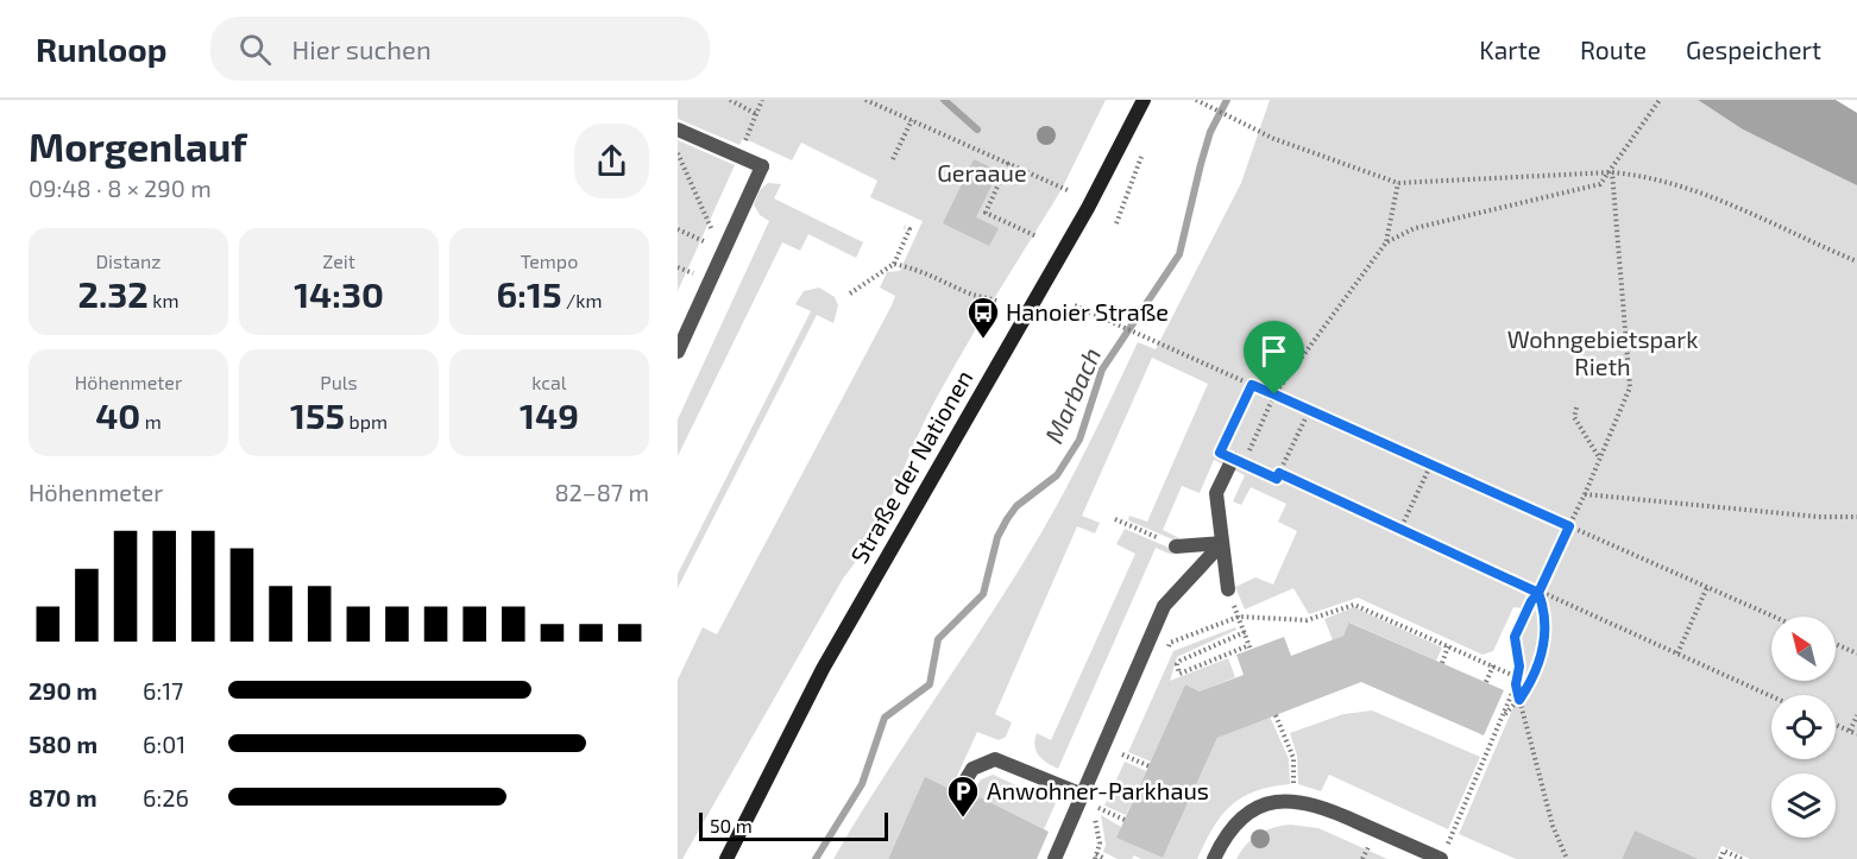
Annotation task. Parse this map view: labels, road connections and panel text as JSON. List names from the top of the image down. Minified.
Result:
{"streets":{"main road":["Straße der Nationen"]},"water":["Marbach"],"parks":["Geraaue","Wohngebietspark Rieth"],"places":{"bus stop":["Hanoier Straße"],"parking":["Anwohner-Parkhaus"]},"scale_bar":"50 m","north":"top left","page":{"header":"Runloop","search":"Hier suchen","nav":["Karte","Route","Gespeichert"],"heading":["Morgenlauf","09:48 · 8 × 290 m"],"stats":[["Distanz","2.32 km"],["Zeit","14:30"],["Tempo","6:15 /km"],["Höhenmeter","40 m"],["Puls","155 bpm"],["kcal","149"]],"chart":["Höhenmeter","82–87 m"],"list":[{"name":"290 m","note":"6:17"},{"name":"580 m","note":"6:01"},{"name":"870 m","note":"6:26"}],"scale":"50 m"}}
